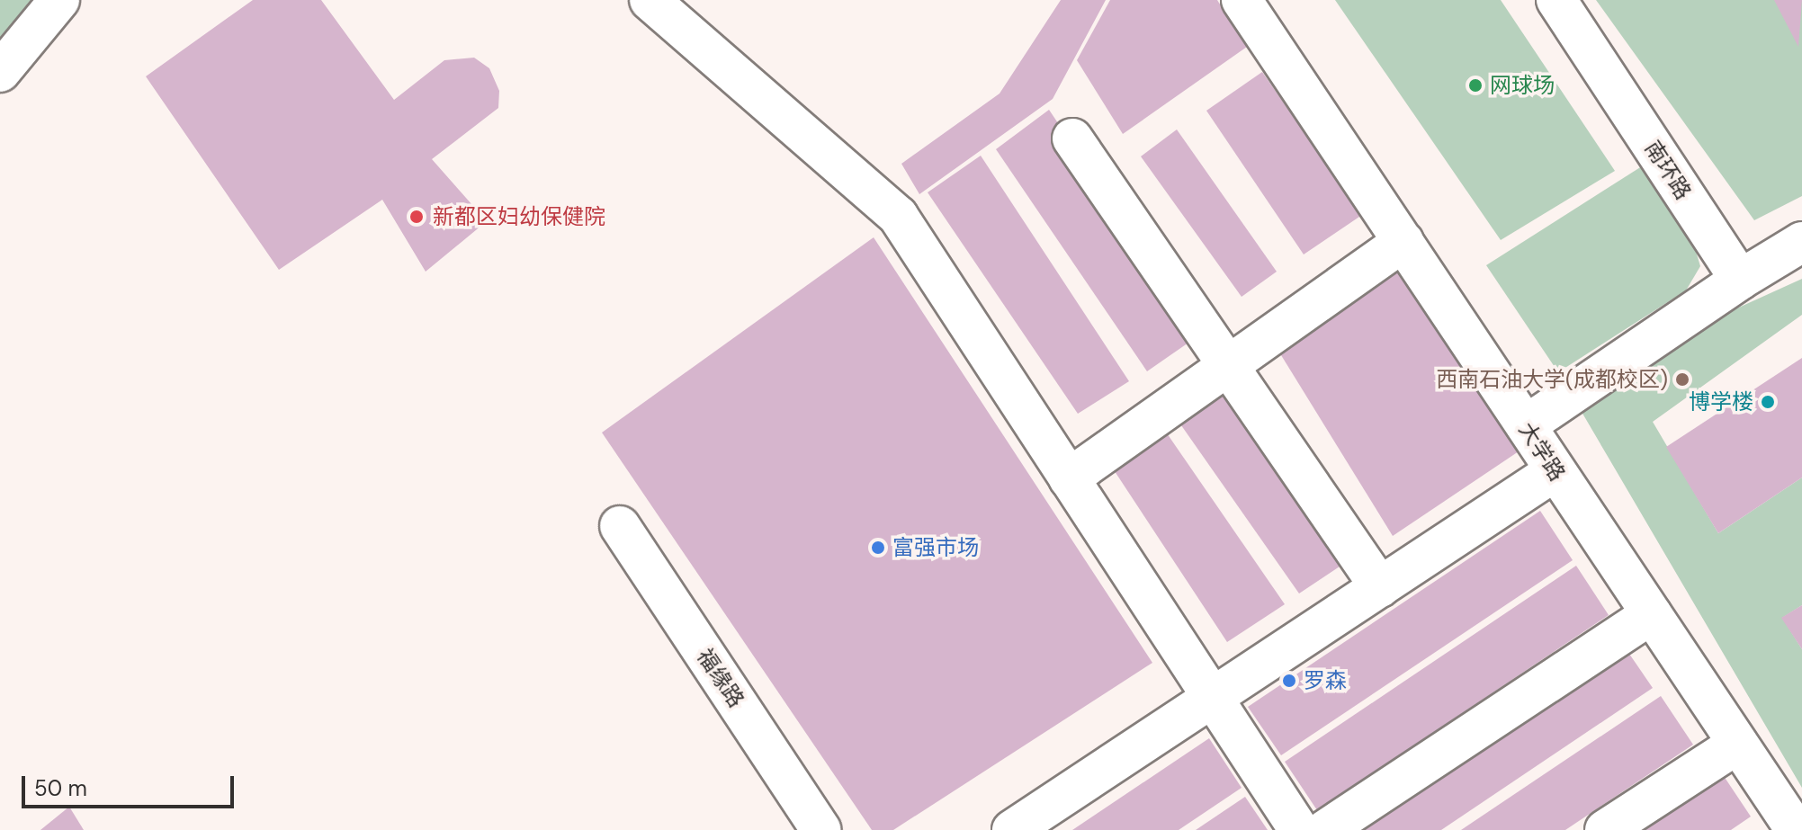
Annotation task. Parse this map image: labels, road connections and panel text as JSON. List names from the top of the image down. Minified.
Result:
{"streets":{"street":["南环路","大学路","福缘路"]},"places":["网球场","新都区妇幼保健院","西南石油大学(成都校区)","博学楼","富强市场","罗森"],"scale_bar":"50 m"}
